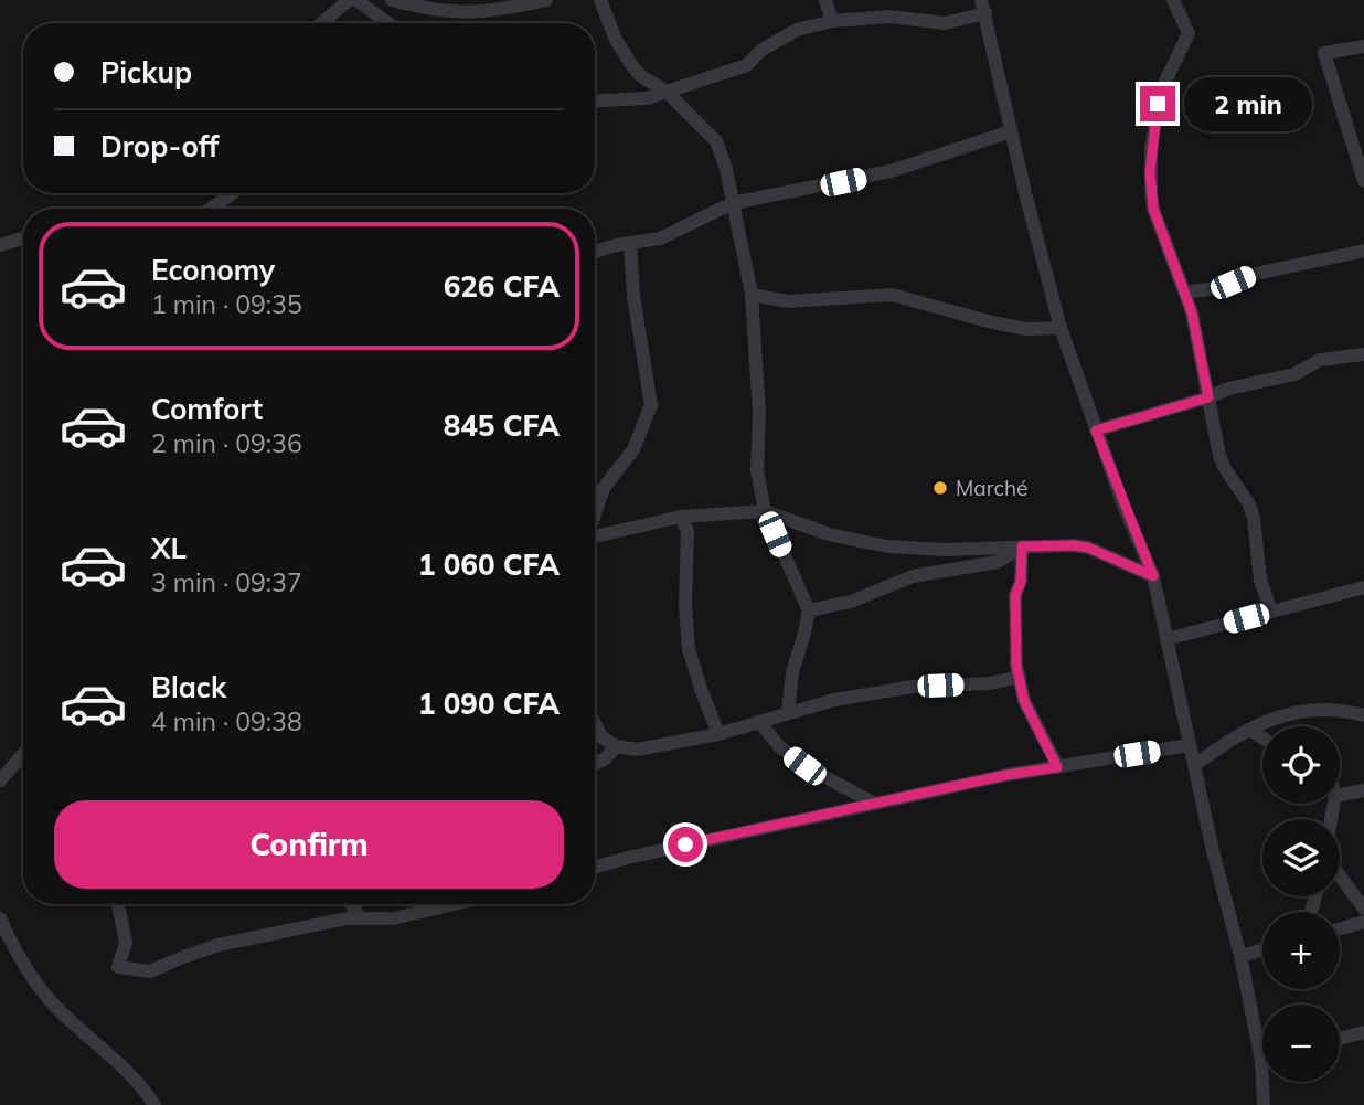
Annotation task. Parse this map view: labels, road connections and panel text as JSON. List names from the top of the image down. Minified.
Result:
{"places":["Marché"],"page":{"banner":["Pickup","Drop-off"],"bubble":"2 min","list":[{"name":"Economy","note":"1 min · 09:35","value":"626 CFA"},{"name":"Comfort","note":"2 min · 09:36","value":"845 CFA"},{"name":"XL","note":"3 min · 09:37","value":"1 060 CFA"},{"name":"Black","note":"4 min · 09:38","value":"1 090 CFA"}],"map_buttons":["+","−"],"buttons":"Confirm"}}
